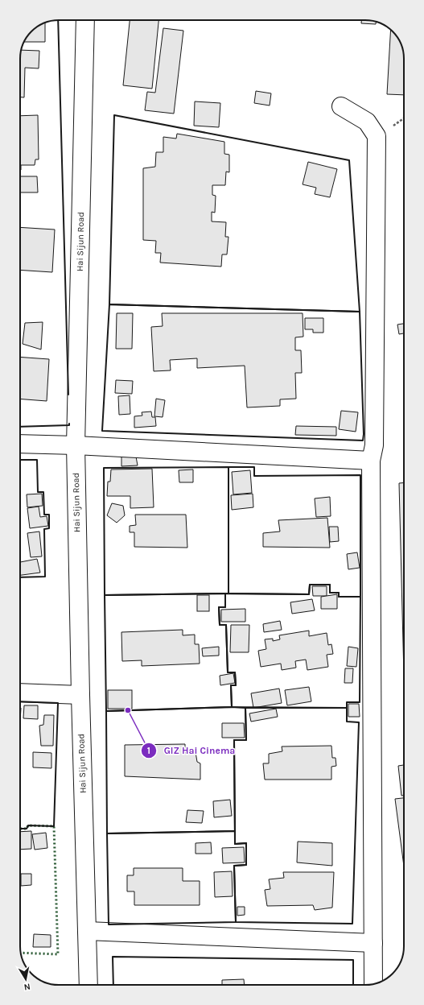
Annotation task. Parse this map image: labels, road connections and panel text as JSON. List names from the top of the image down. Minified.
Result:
{"streets":{"street":["Hai Sijun Road"]},"places":["GIZ Hai Cinema"],"north":"bottom"}
